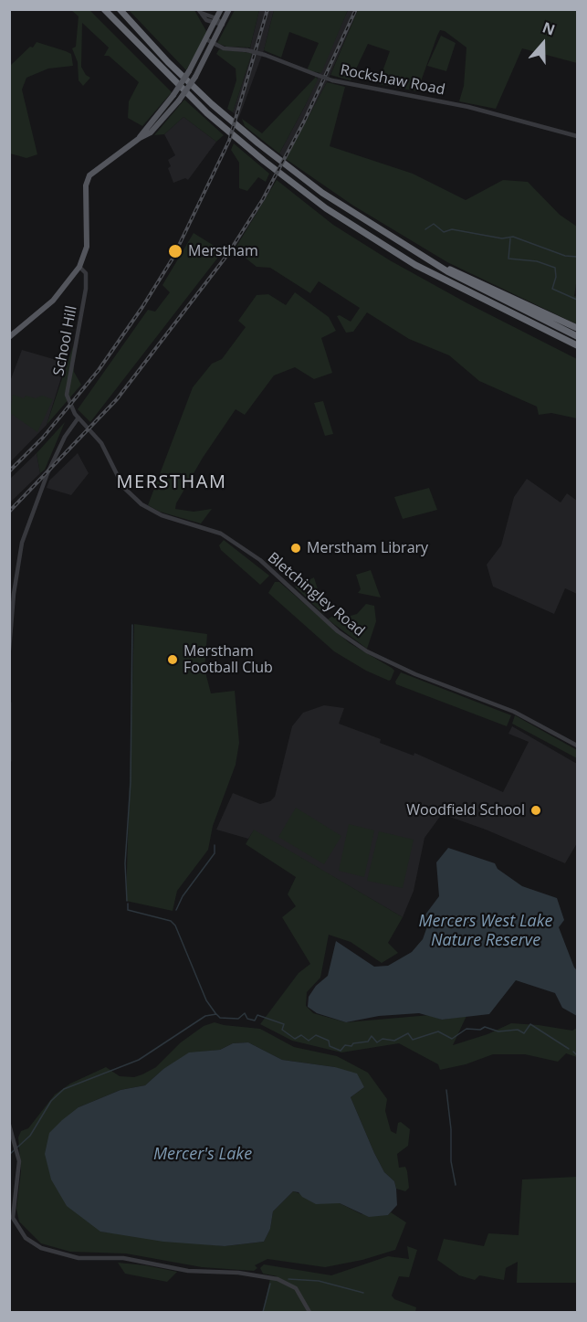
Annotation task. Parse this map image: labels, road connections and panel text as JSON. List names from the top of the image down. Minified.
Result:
{"streets":{"street":["Rockshaw Road","School Hill","Bletchingley Road"]},"crossings":[["School Hill","Bletchingley Road"]],"districts":["MERSTHAM"],"water":["Mercers West Lake Nature Reserve","Mercer's Lake"],"places":["Merstham","Merstham Library","Merstham Football Club","Woodfield School"],"north":"top"}
